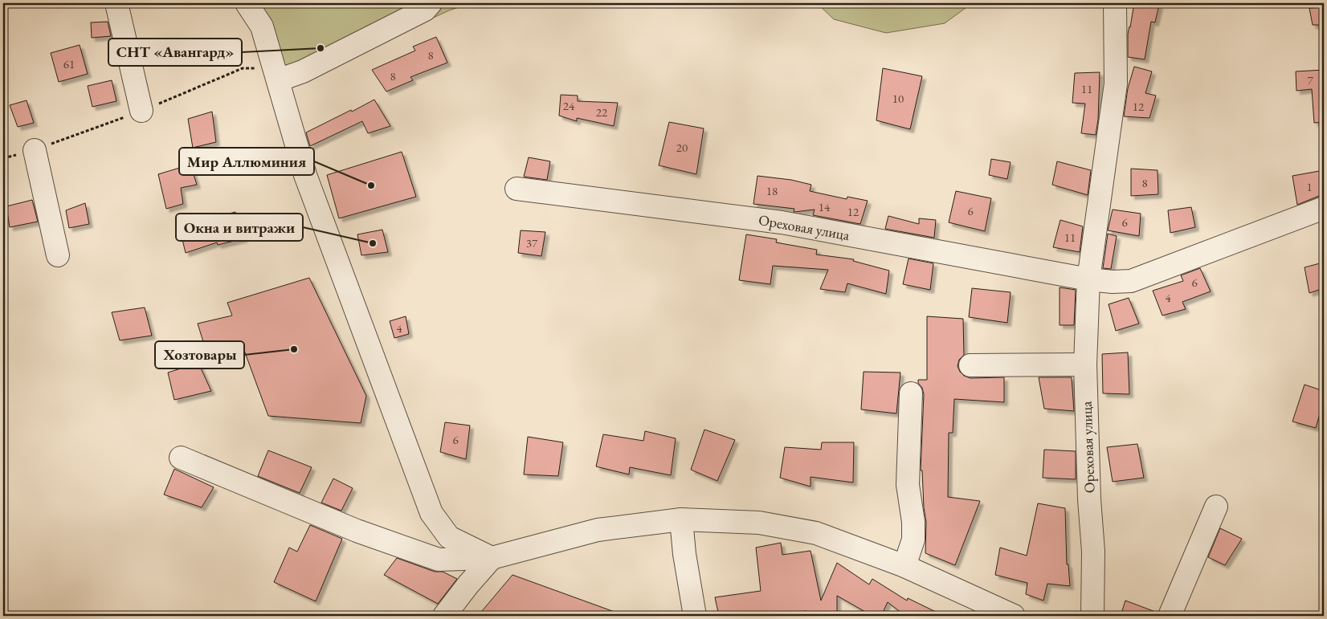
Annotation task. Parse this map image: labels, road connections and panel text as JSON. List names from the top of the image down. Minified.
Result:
{"streets":{"street":["Ореховая улица"]},"places":["СНТ «Авангард»","Мир Аллюминия","Окна и витражи","Хозтовары"],"house_numbers":["8","61","8","7","11","10","24","12","22","20","8","1","18","14","6","12","6","11","37","6","4","4","6"]}
